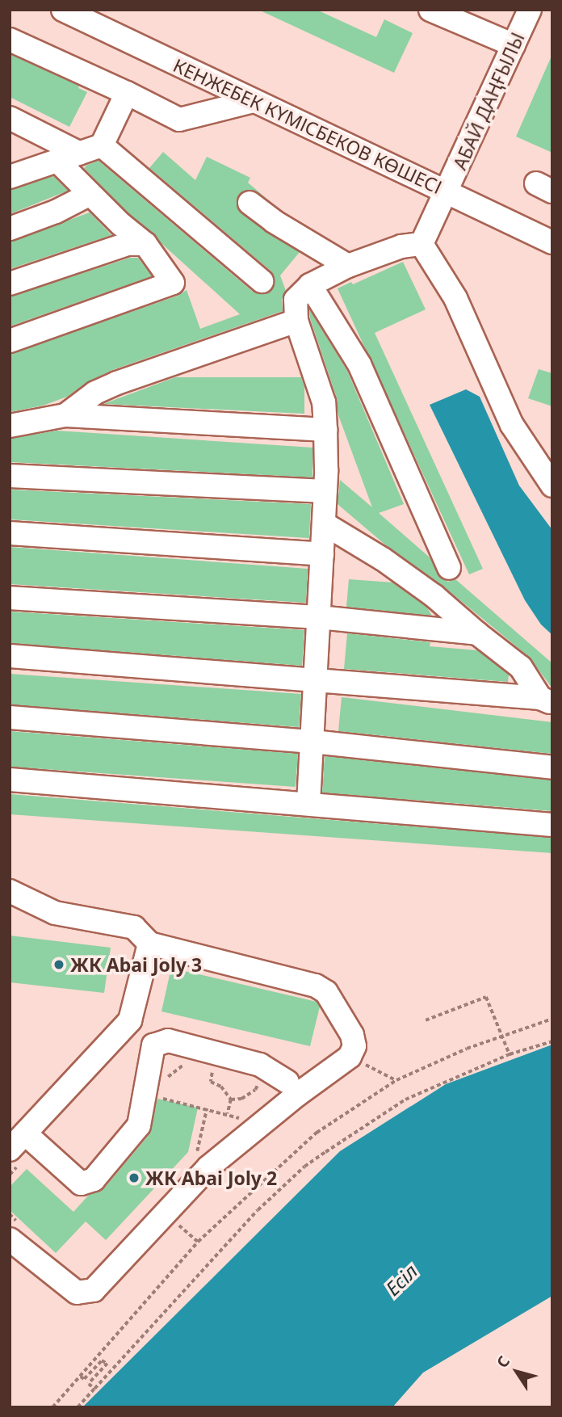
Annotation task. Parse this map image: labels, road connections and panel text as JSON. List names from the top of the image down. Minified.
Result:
{"streets":{"street":["АБАЙ ДАҢҒЫЛЫ","КЕНЖЕБЕК КҮМІСБЕКОВ КӨШЕСІ"]},"crossings":[["АБАЙ ДАҢҒЫЛЫ","КЕНЖЕБЕК КҮМІСБЕКОВ КӨШЕСІ"]],"water":["Есіл"],"places":["ЖК Abai Joly 3","ЖК Abai Joly 2"],"north":"top left"}
